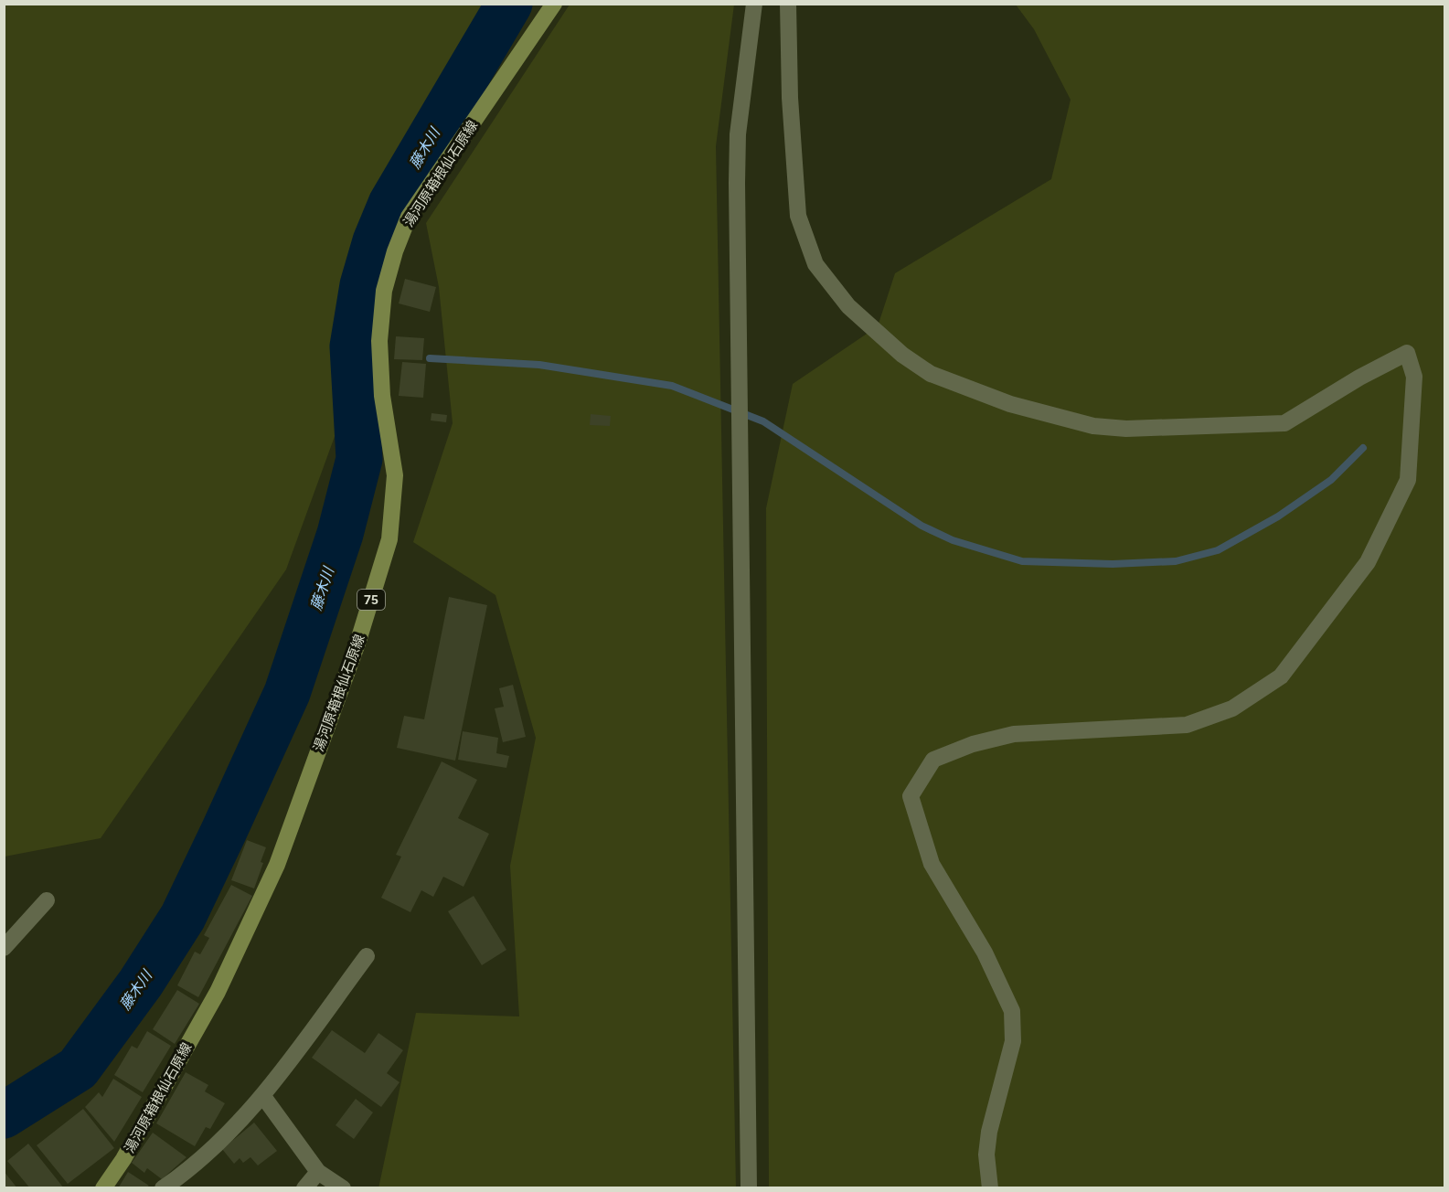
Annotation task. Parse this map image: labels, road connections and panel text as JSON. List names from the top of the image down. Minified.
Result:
{"streets":{"main road":["湯河原箱根仙石原線","75"]},"water":["藤木川"]}
